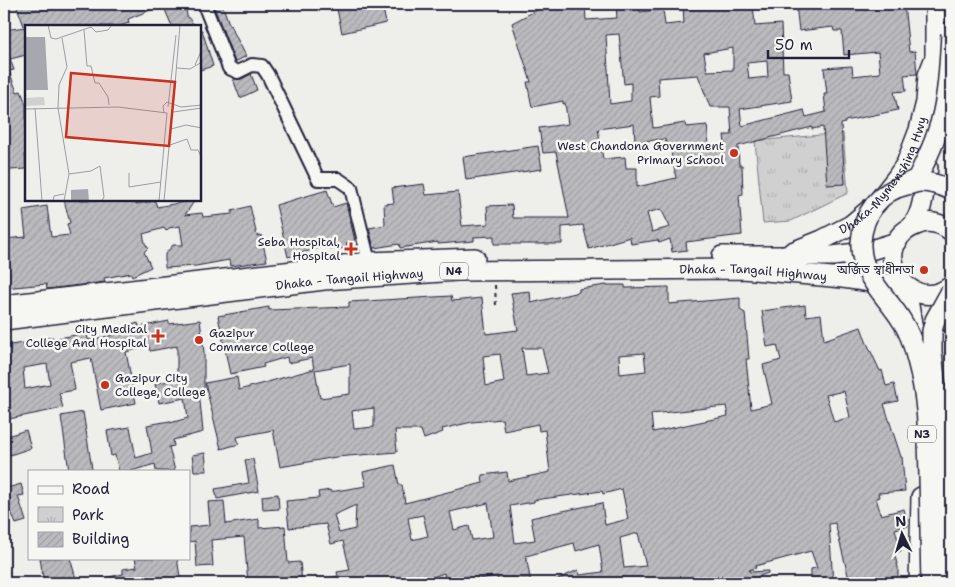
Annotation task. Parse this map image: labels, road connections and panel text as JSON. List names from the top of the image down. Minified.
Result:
{"streets":{"highway":["Dhaka-Mymenshing Hwy","N4","Dhaka - Tangail Highway","N3"]},"crossings":[["Dhaka-Mymenshing Hwy","Dhaka - Tangail Highway"],["Dhaka - Tangail Highway","N3"]],"places":{"other":["West Chandona Government Primary School","অর্জিত স্বাধীনতা","Gazipur Commerce College","Gazipur City College, College"],"health":["Seba Hospital, Hospital","City Medical College And Hospital"]},"legend":["Road","Park","Building"],"scale_bar":"50 m","north":"top"}
